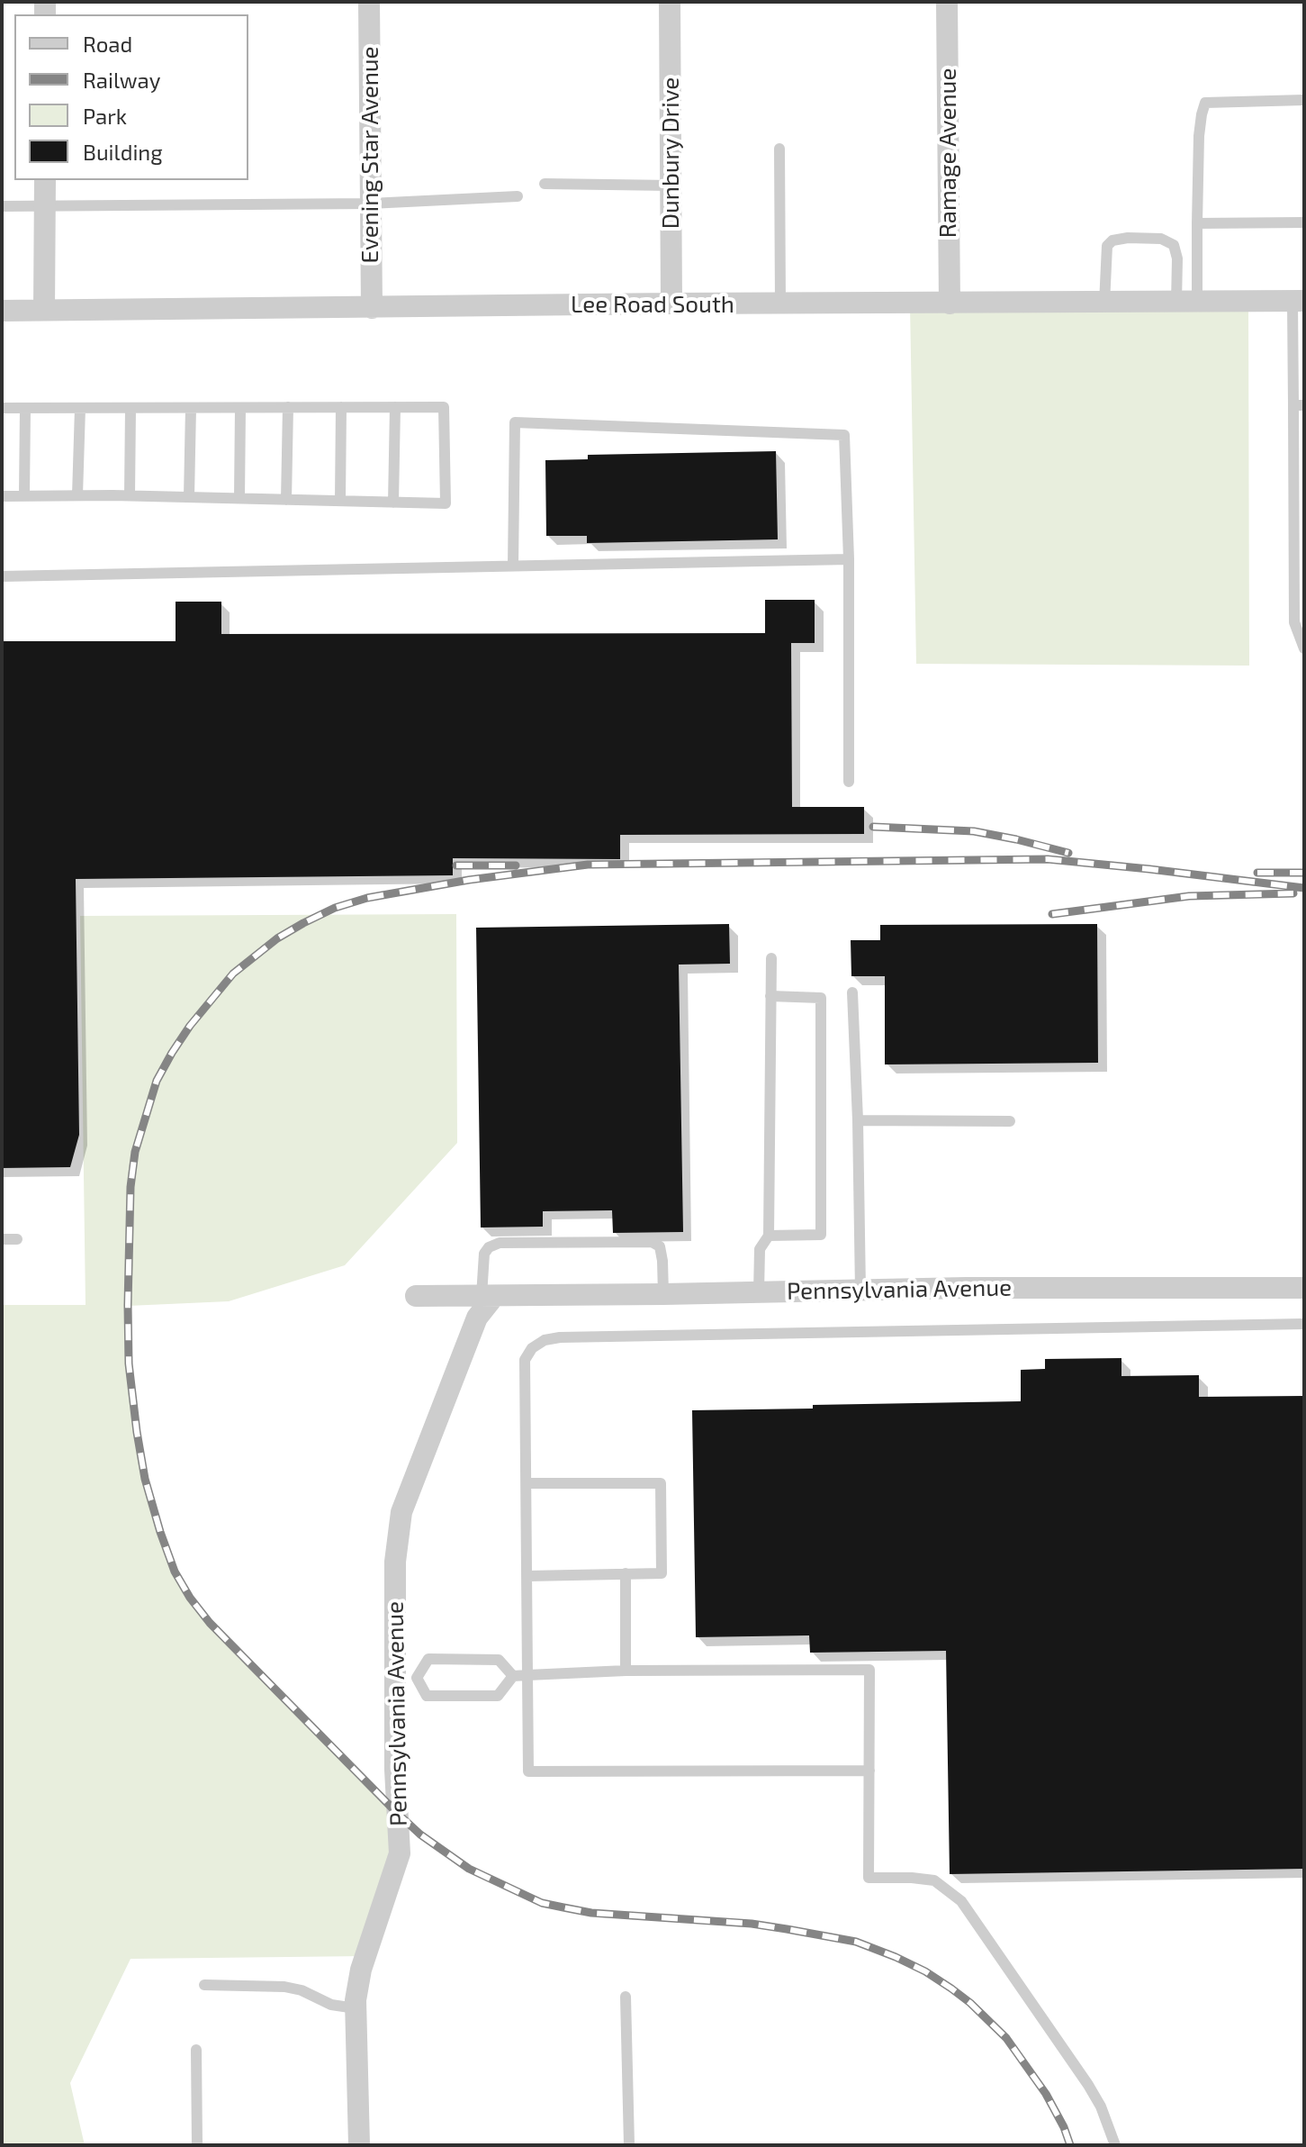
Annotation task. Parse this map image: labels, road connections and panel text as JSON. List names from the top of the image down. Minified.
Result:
{"streets":{"street":["Dunbury Drive","Ramage Avenue","Evening Star Avenue","Lee Road South","Pennsylvania Avenue"]},"crossings":[["Dunbury Drive","Lee Road South"],["Ramage Avenue","Lee Road South"],["Evening Star Avenue","Lee Road South"]],"legend":["Road","Railway","Park","Building"]}
